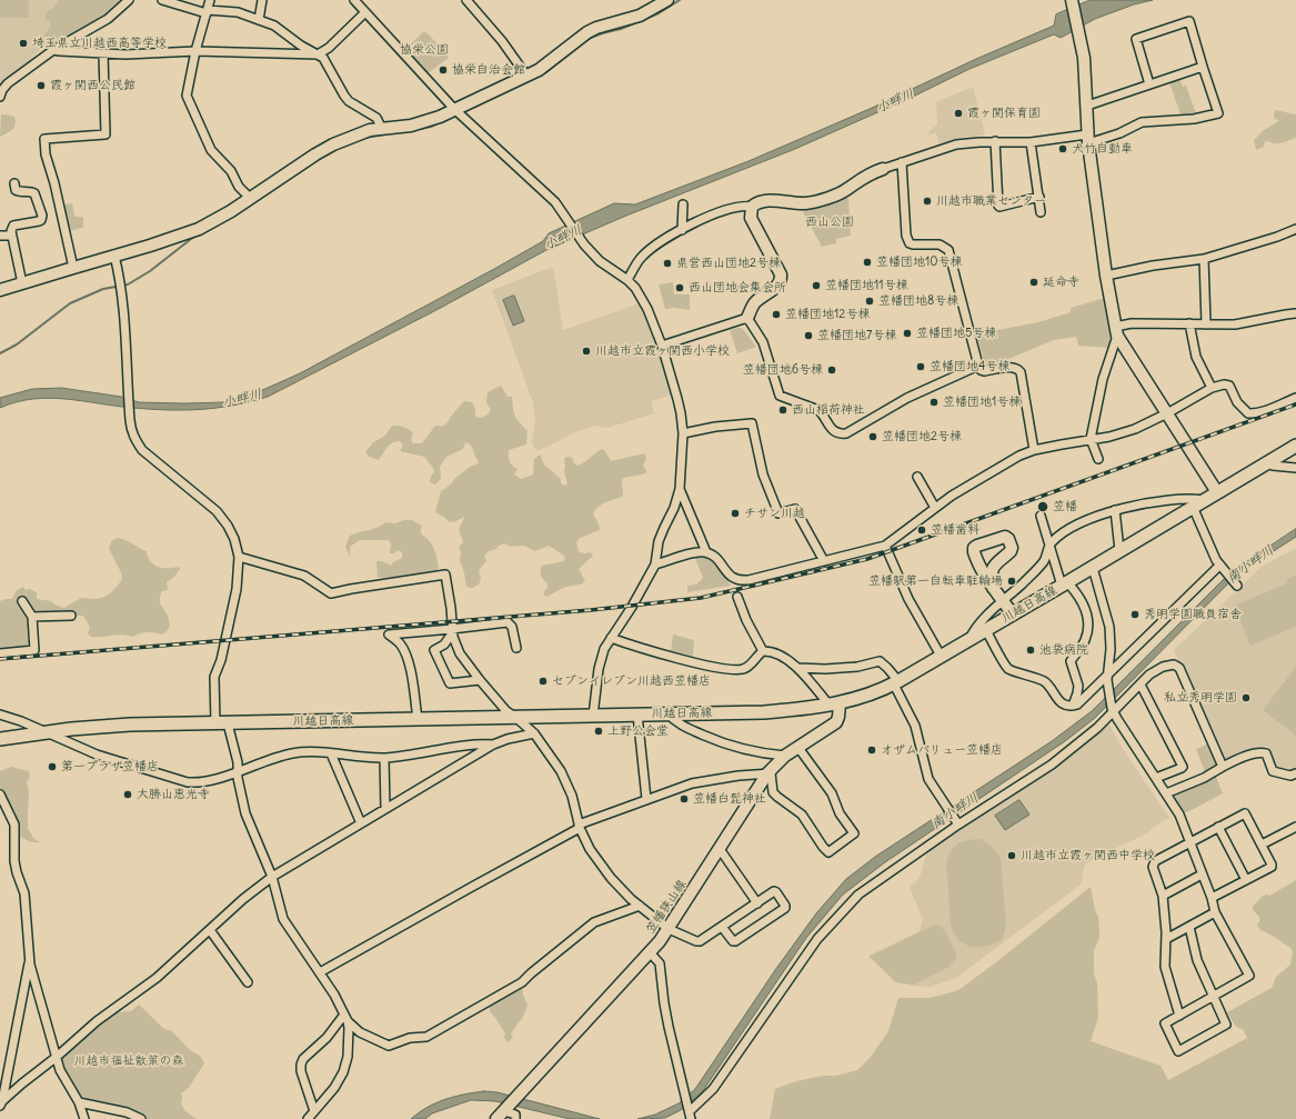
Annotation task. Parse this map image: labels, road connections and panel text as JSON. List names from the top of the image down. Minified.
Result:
{"streets":{"main road":["川越日高線"],"street":["笠幡狭山線"]},"crossings":[["川越日高線","笠幡狭山線"]],"water":["小畔川","南小畔川"],"parks":["協栄公園","西山公園","川越市福祉散策の森"],"places":["埼玉県立川越西高等学校","協栄自治会館","霞ヶ関西公民館","霞ヶ関保育園","犬竹自動車","川越市職業センター","笠幡団地10号棟","県営西山団地2号棟","延命寺","笠幡団地11号棟","西山団地会集会所","笠幡団地8号棟","笠幡団地12号棟","笠幡団地5号棟","笠幡団地7号棟","川越市立霞ヶ関西小学校","笠幡団地4号棟","笠幡団地6号棟","笠幡団地1号棟","西山稲荷神社","笠幡団地2号棟","笠幡","チサン川越","笠幡歯科","笠幡駅第一自転車駐輪場","秀明学園職員宿舎","池袋病院","セブンイレブン川越西笠幡店","私立秀明学園","上野公会堂","オザムバリュー笠幡店","第一プラザ笠幡店","大勝山恵光寺","笠幡白髭神社","川越市立霞ヶ関西中学校"]}
